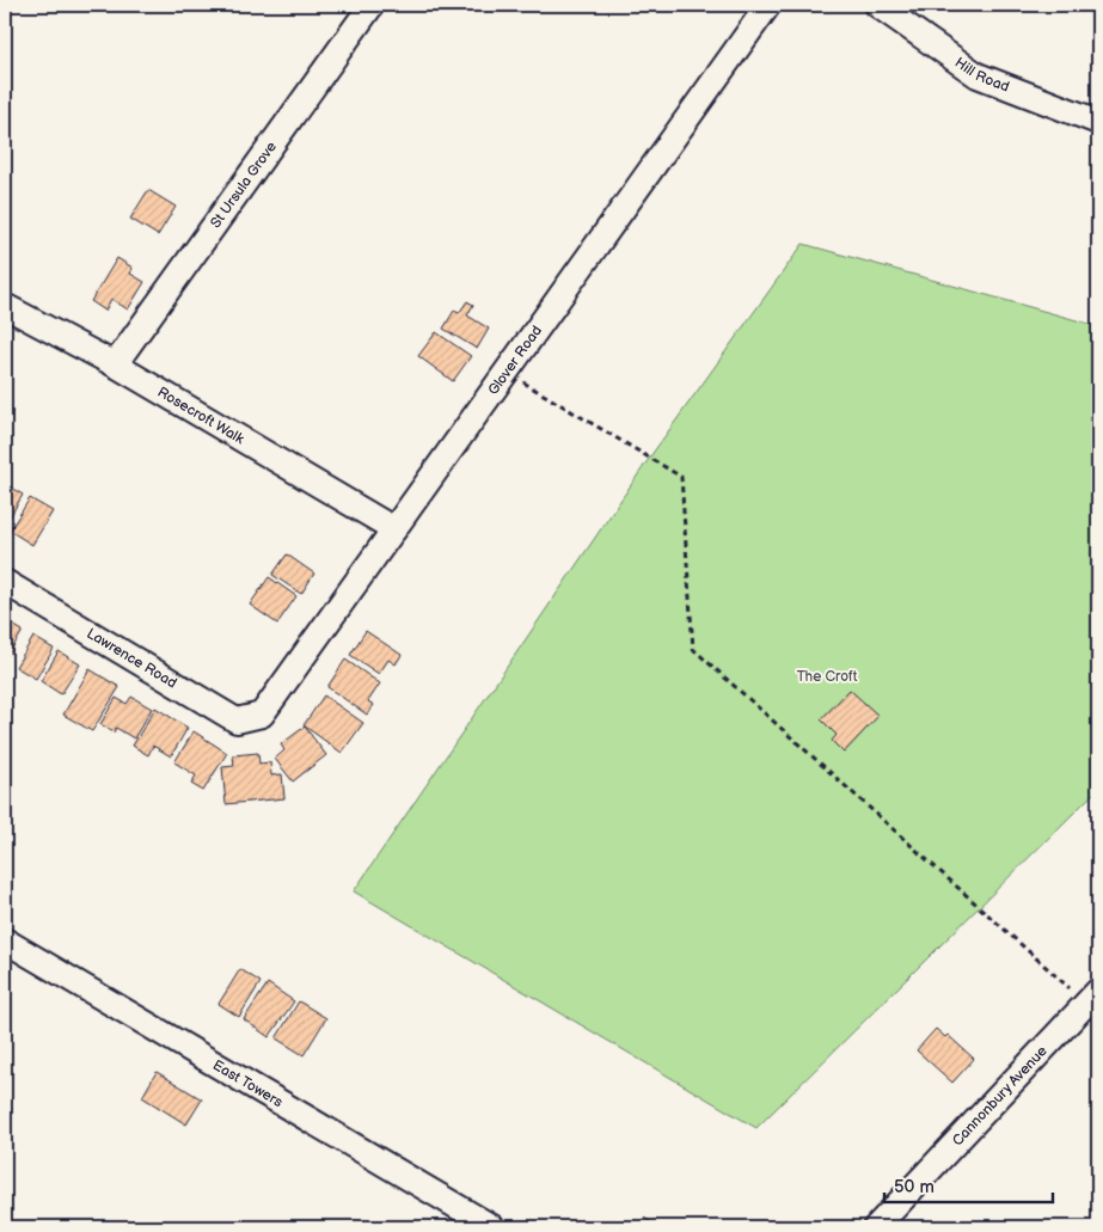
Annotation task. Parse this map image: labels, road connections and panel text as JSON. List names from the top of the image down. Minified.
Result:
{"streets":{"street":["Hill Road","St Ursula Grove","Glover Road","Rosecroft Walk","Lawrence Road","East Towers","Cannonbury Avenue"]},"crossings":[["St Ursula Grove","Rosecroft Walk"],["Glover Road","Rosecroft Walk"],["Glover Road","Lawrence Road"]],"parks":["The Croft"],"scale_bar":"50 m"}
